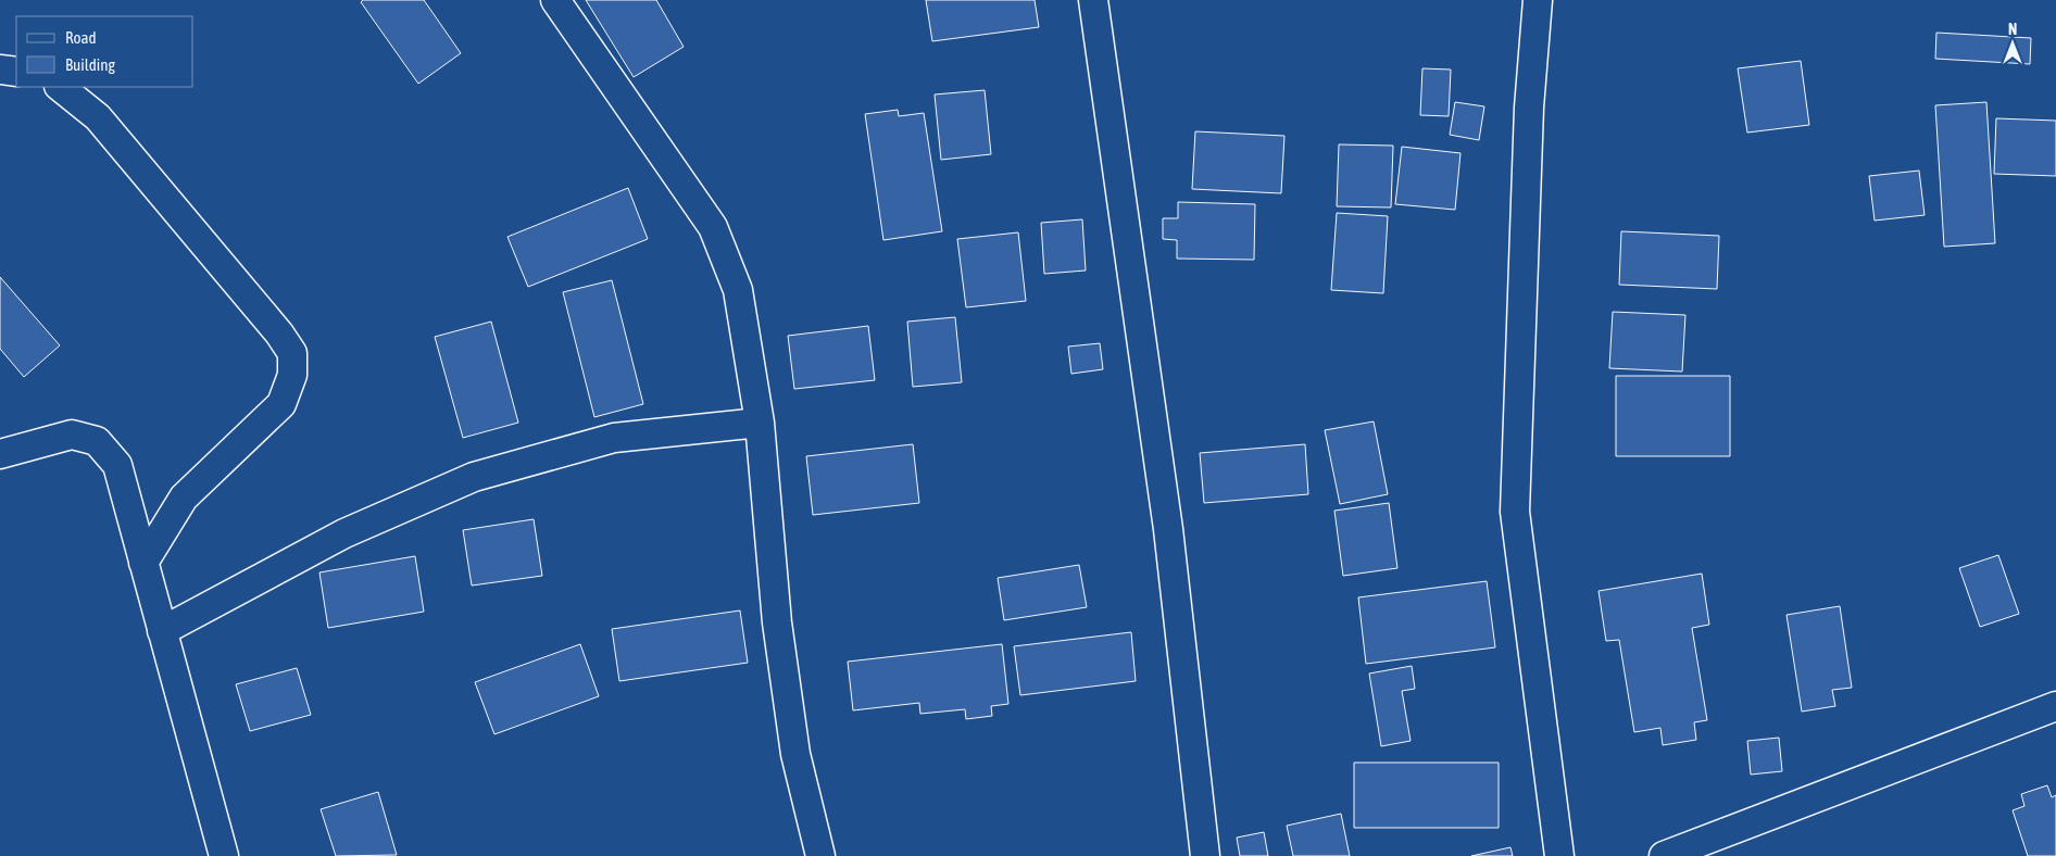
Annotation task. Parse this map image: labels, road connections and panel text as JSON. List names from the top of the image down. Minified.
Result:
{"legend":["Road","Building"],"north":"top"}
